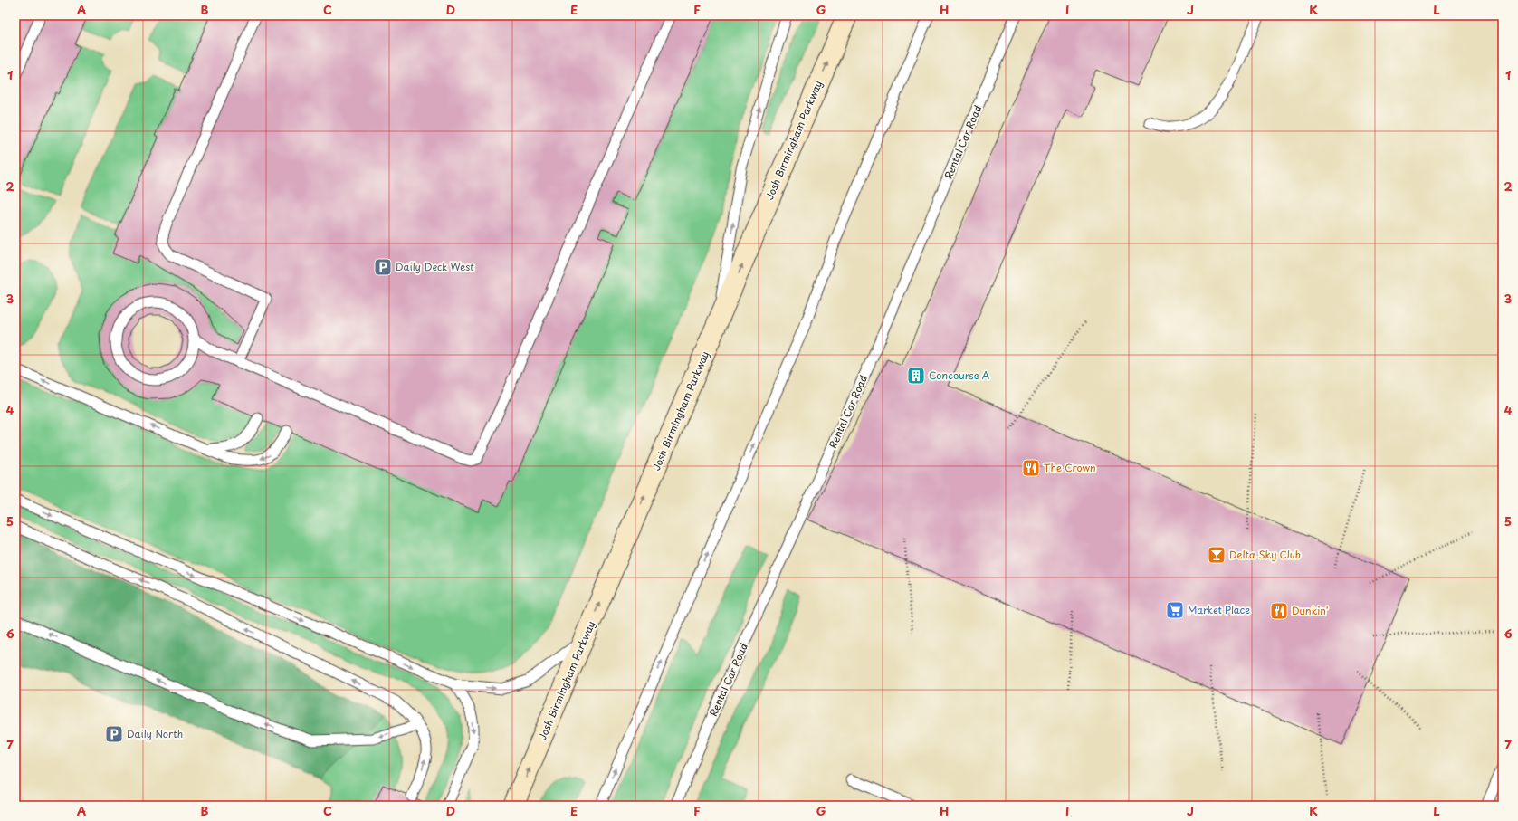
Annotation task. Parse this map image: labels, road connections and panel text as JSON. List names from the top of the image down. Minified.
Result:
{"streets":{"main road":["Josh Birmingham Parkway"],"lane":["Rental Car Road"]},"one_way":["Josh Birmingham Parkway"],"places":{"parking":["Daily Deck West","Daily North"],"building":["Concourse A"],"restaurant":["The Crown","Dunkin'"],"bar":["Delta Sky Club"],"supermarket":["Market Place"]},"grid":{"columns":["A","B","C","D","E","F","G","H","I","J","K","L"],"rows":["1","2","3","4","5","6","7"]}}
